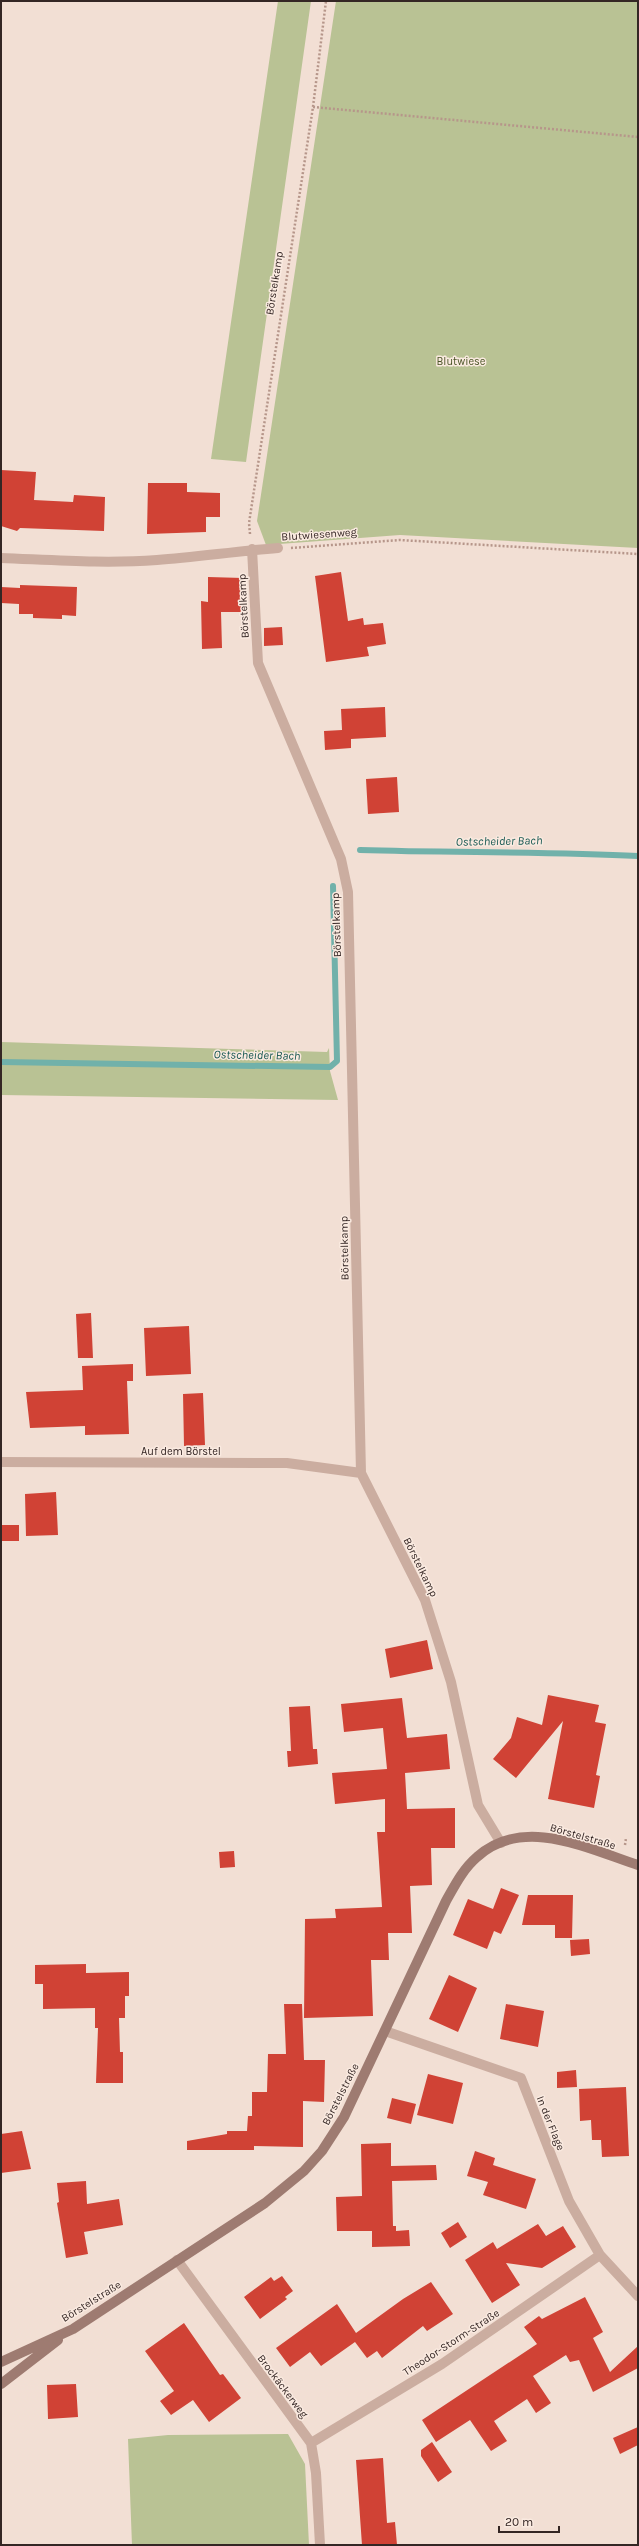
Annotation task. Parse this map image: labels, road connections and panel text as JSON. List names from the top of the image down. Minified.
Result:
{"streets":{"street":["Börstelkamp","Blutwiesenweg","Auf dem Börstel","Börstelstraße","In der Flage","Theodor-Storm-Straße","Brockäckerweg"]},"crossings":[["Börstelkamp","Blutwiesenweg"],["Börstelkamp","Auf dem Börstel"],["Börstelkamp","Börstelstraße"],["Börstelstraße","In der Flage"],["Börstelstraße","Brockäckerweg"],["In der Flage","Theodor-Storm-Straße"],["Theodor-Storm-Straße","Brockäckerweg"]],"water":["Ostscheider Bach"],"parks":["Blutwiese"],"scale_bar":"20 m"}
